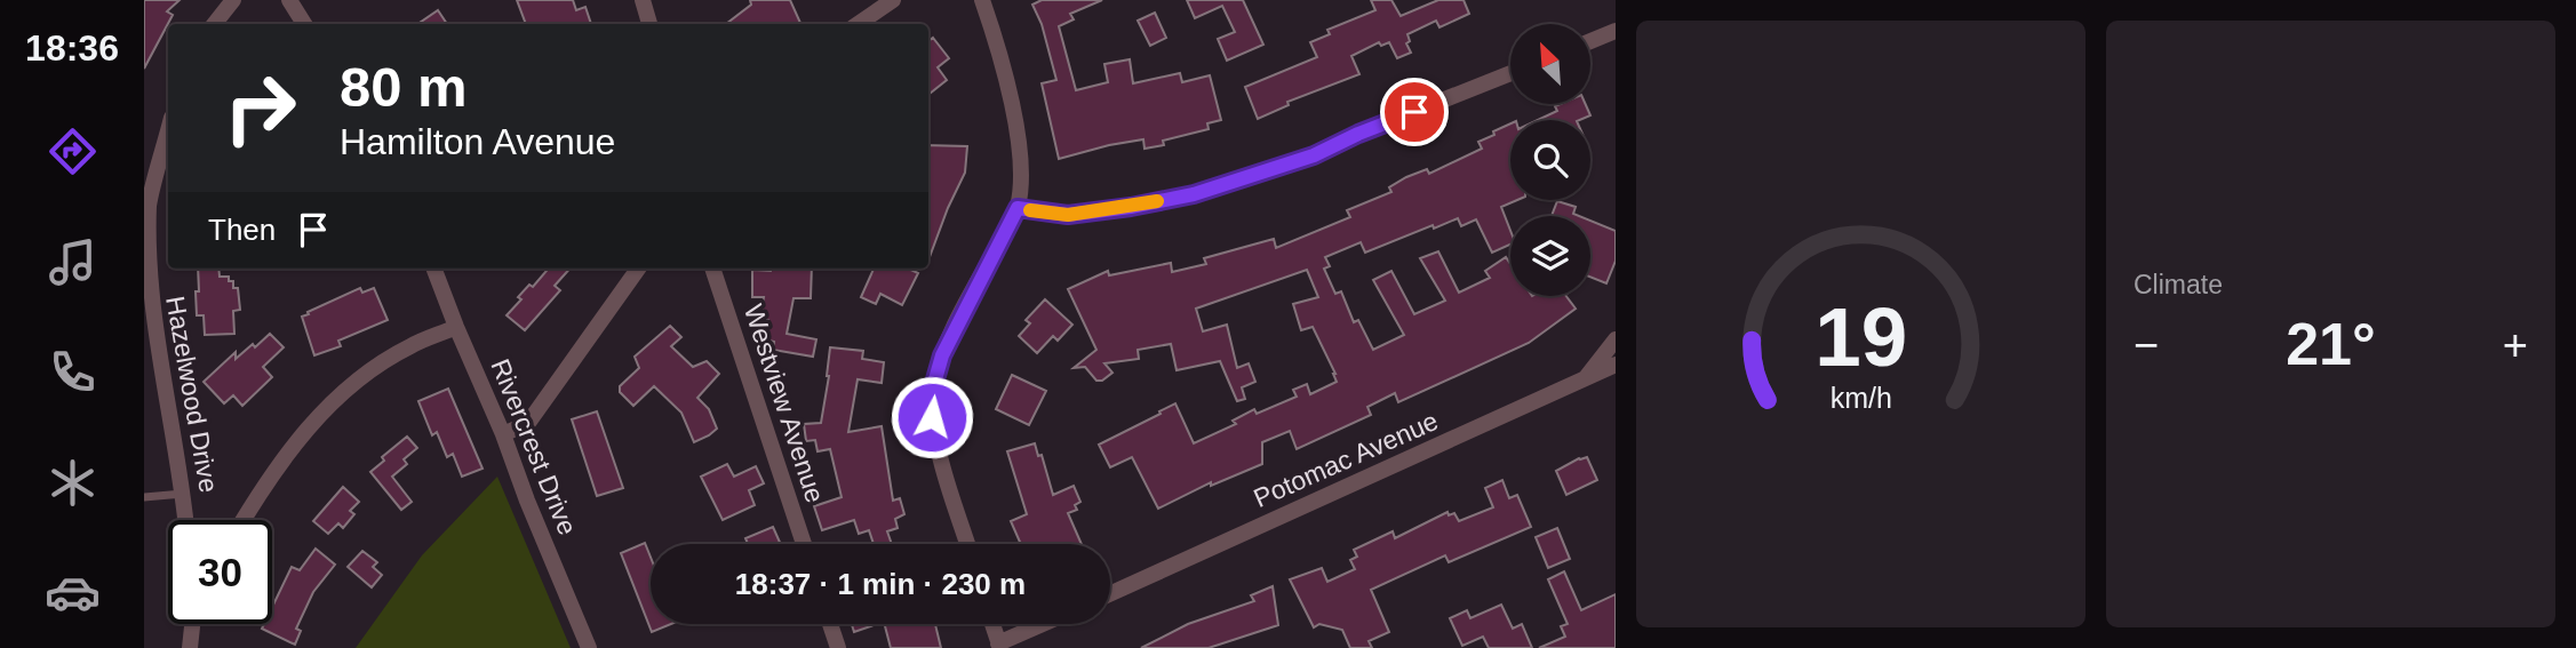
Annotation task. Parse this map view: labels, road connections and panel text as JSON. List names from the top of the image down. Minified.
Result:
{"streets":{"street":["Hazelwood Drive","Westview Avenue","Rivercrest Drive","Potomac Avenue"]},"north":"top left","page":{"tabs":"18:36","tile":"Climate","turn":["80 m","Hamilton Avenue"],"then":"Then","heat":["−","21°","+"],"limit":"30","trip":"18:37 · 1 min · 230 m","gauge":["19","km/h"]}}
